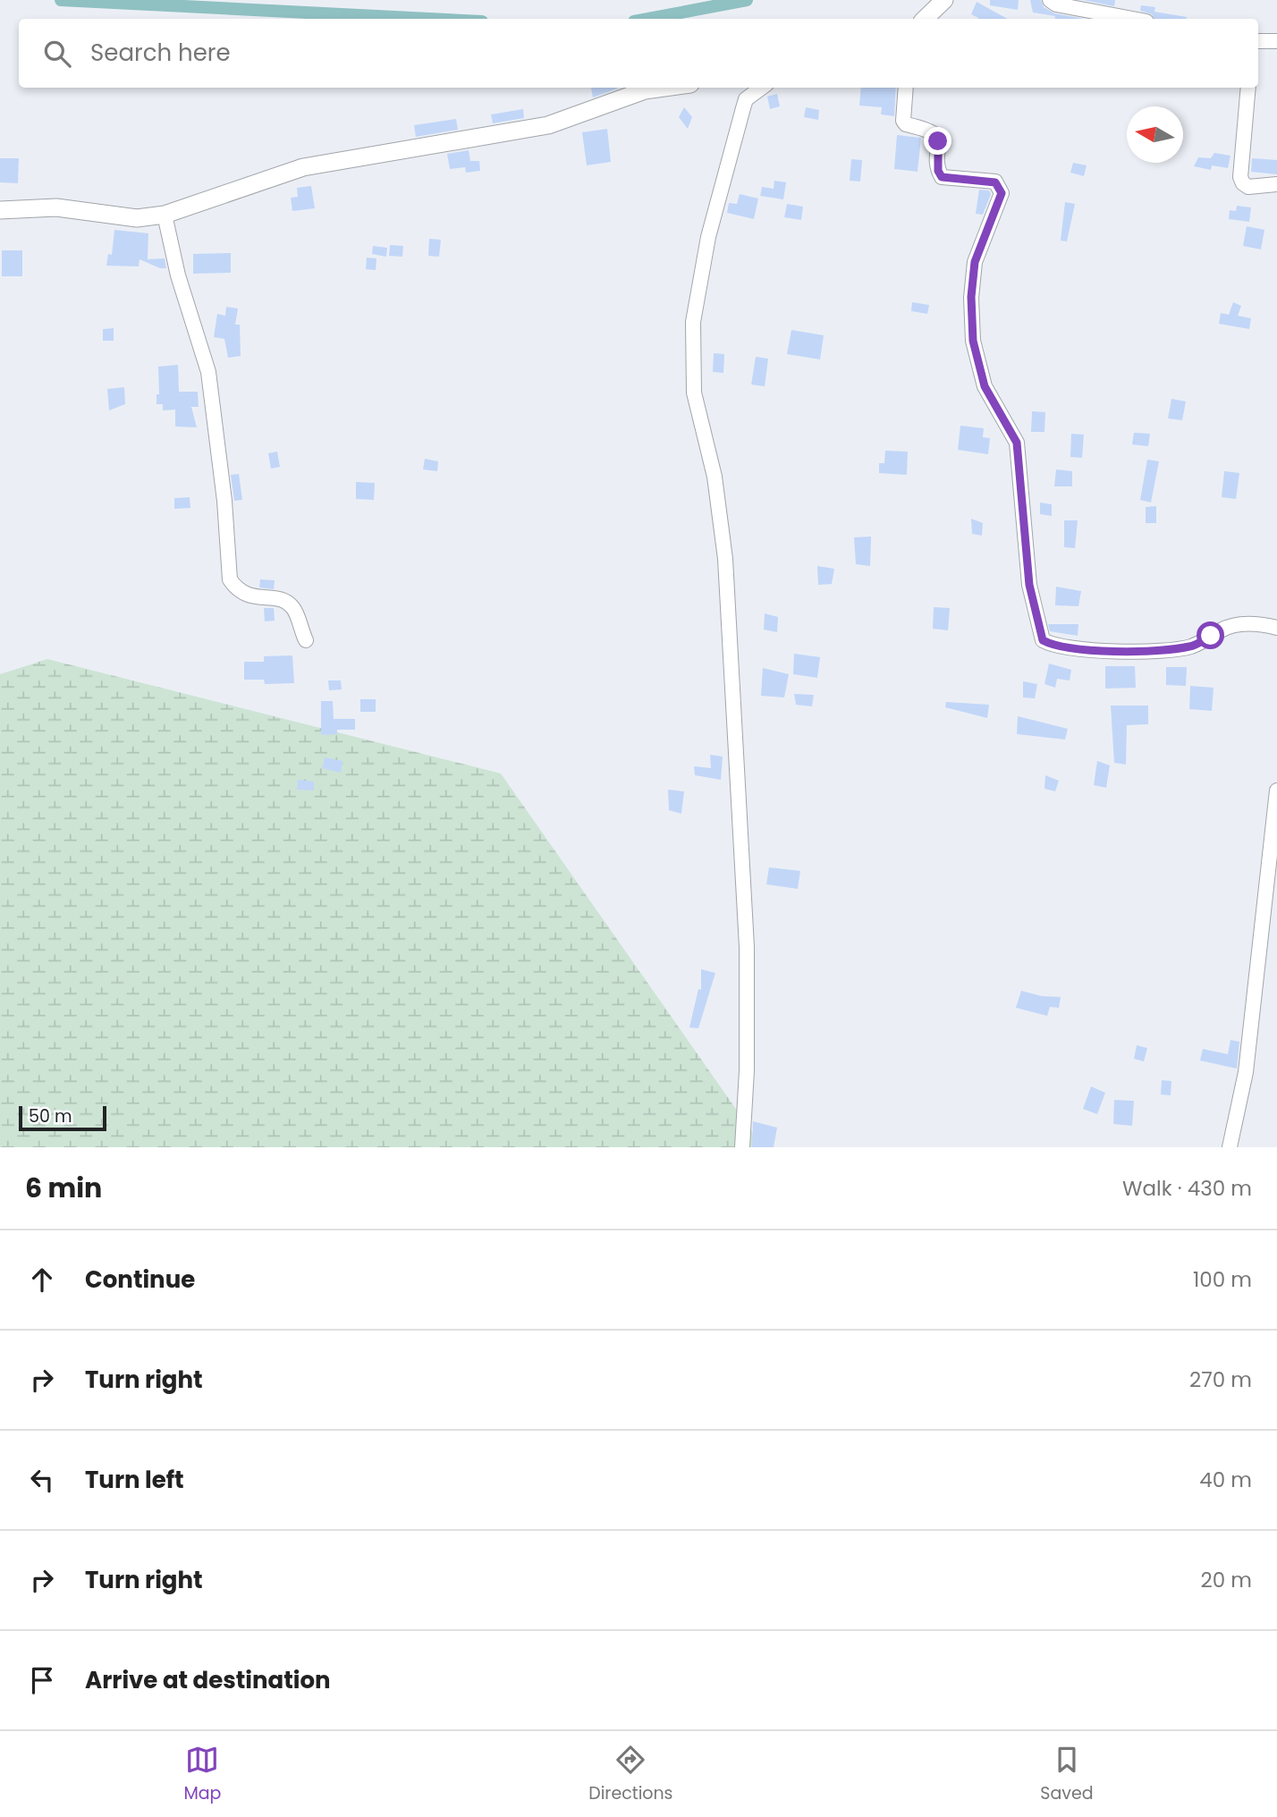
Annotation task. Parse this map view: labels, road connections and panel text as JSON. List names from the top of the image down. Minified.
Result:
{"scale_bar":"50 m","north":"left","page":{"search":"Search here","scale":"50 m","heading":["6 min","Walk · 430 m"],"list":[["Continue","100 m"],["Turn right","270 m"],["Turn left","40 m"],["Turn right","20 m"],"Arrive at destination"],"nav":["Map","Directions","Saved"]}}
